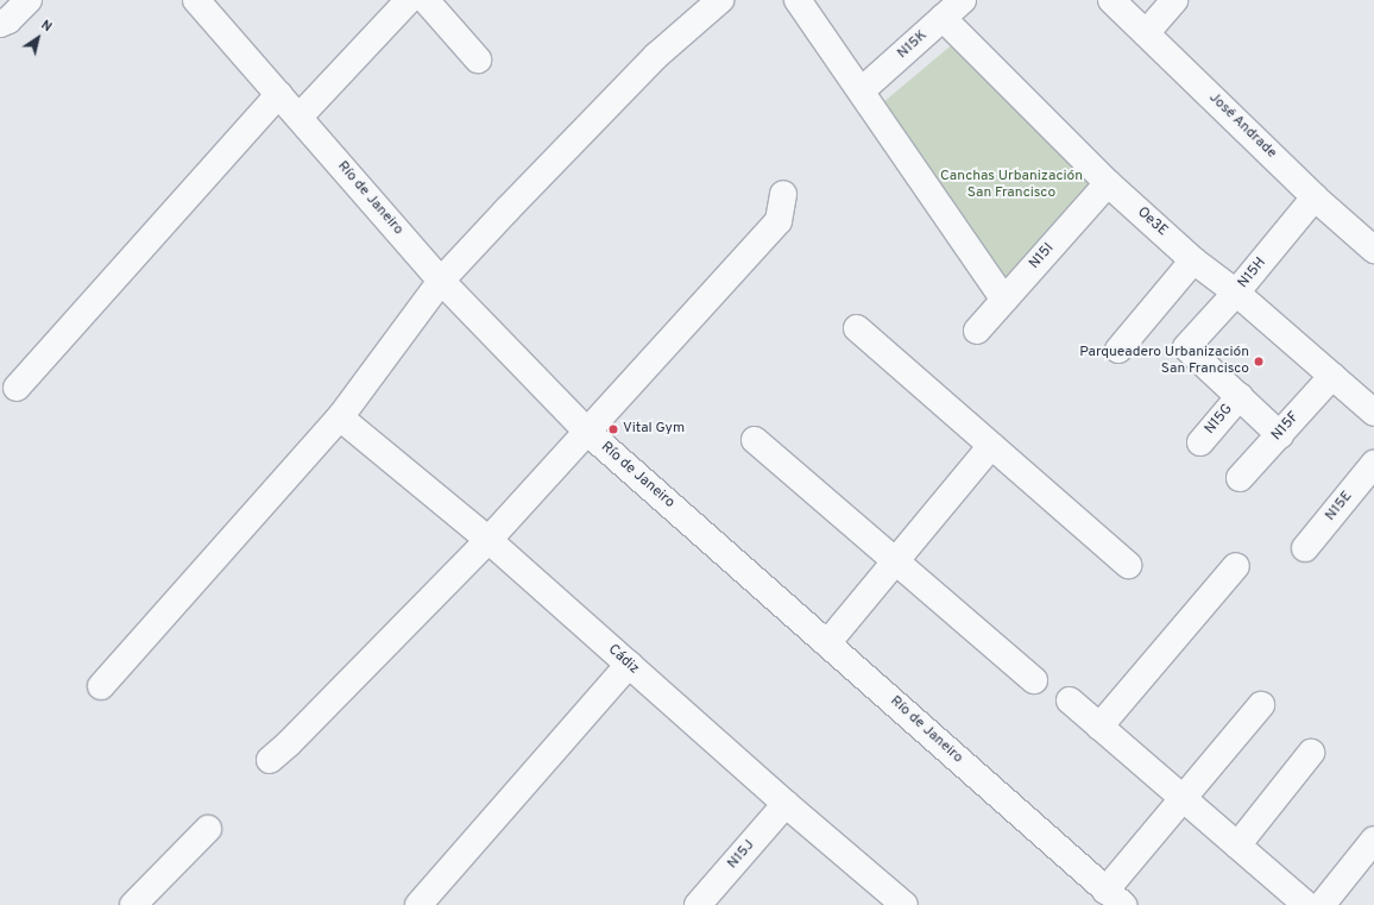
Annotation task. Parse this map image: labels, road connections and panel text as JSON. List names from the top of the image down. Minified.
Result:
{"streets":{"street":["N15K","José Andrade","Río de Janeiro","Oe3E","N15I","N15H","N15G","N15F","N15E","Cádiz","N15J"]},"crossings":[["N15K","Oe3E"],["José Andrade","N15H"],["Oe3E","N15I"],["Oe3E","N15H"],["Oe3E","N15F"],["N15H","N15G"],["Cádiz","N15J"]],"parks":["Canchas Urbanización San Francisco"],"places":["Parqueadero Urbanización San Francisco","Vital Gym"],"north":"top right"}
